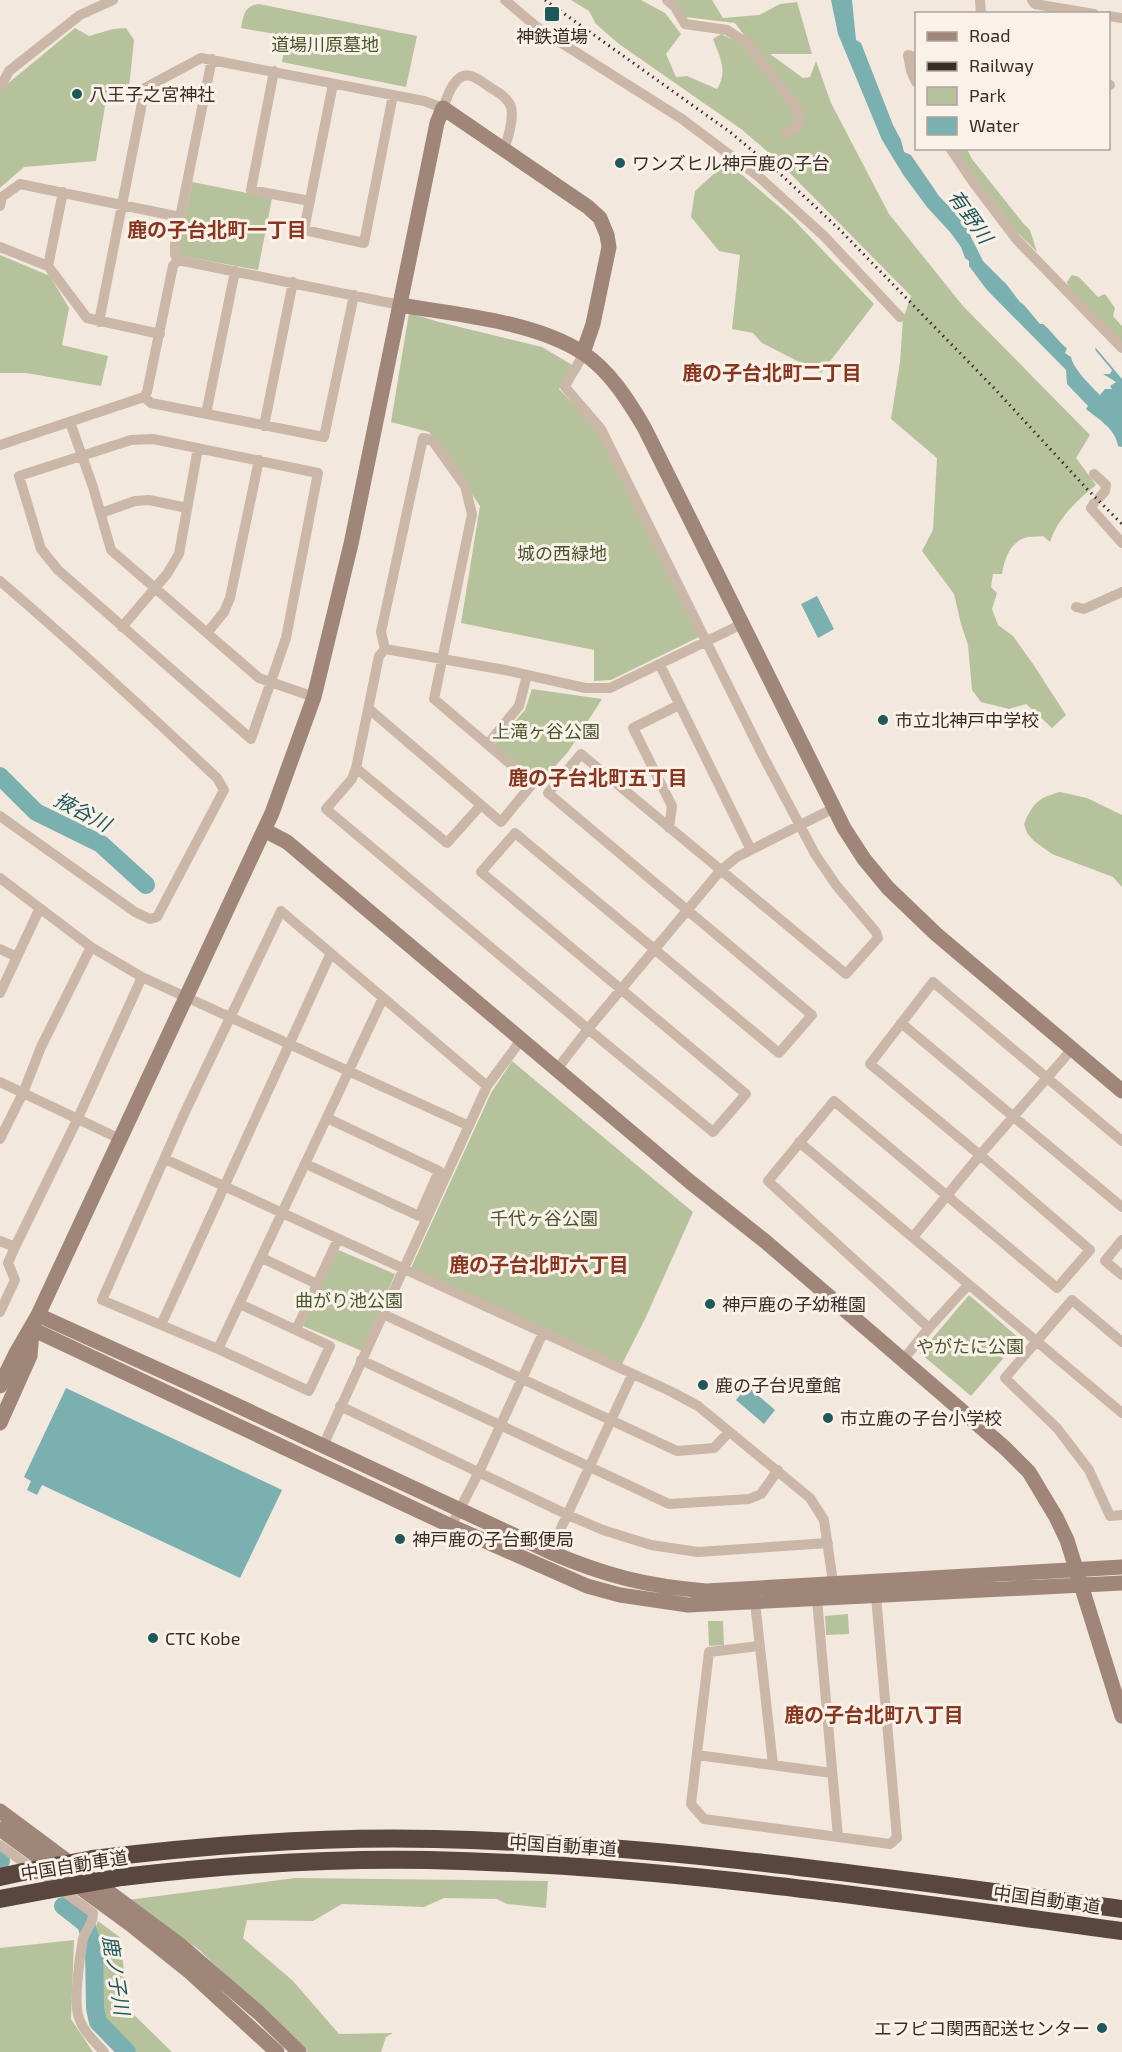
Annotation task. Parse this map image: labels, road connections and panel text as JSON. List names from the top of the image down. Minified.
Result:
{"streets":{"highway":["中国自動車道"]},"districts":["鹿の子台北町一丁目","鹿の子台北町二丁目","鹿の子台北町五丁目","鹿の子台北町六丁目","鹿の子台北町八丁目"],"water":["有野川","掖谷川","鹿ノ子川"],"parks":["道場川原墓地","城の西緑地","上滝ヶ谷公園","千代ヶ谷公園","曲がり池公園","やがたに公園"],"places":{"transit":["神鉄道場"],"other":["八王子之宮神社","ワンズヒル神戸鹿の子台","市立北神戸中学校","神戸鹿の子幼稚園","鹿の子台児童館","市立鹿の子台小学校","神戸鹿の子台郵便局","CTC Kobe","エフピコ関西配送センター"]},"legend":["Road","Railway","Park","Water"]}
